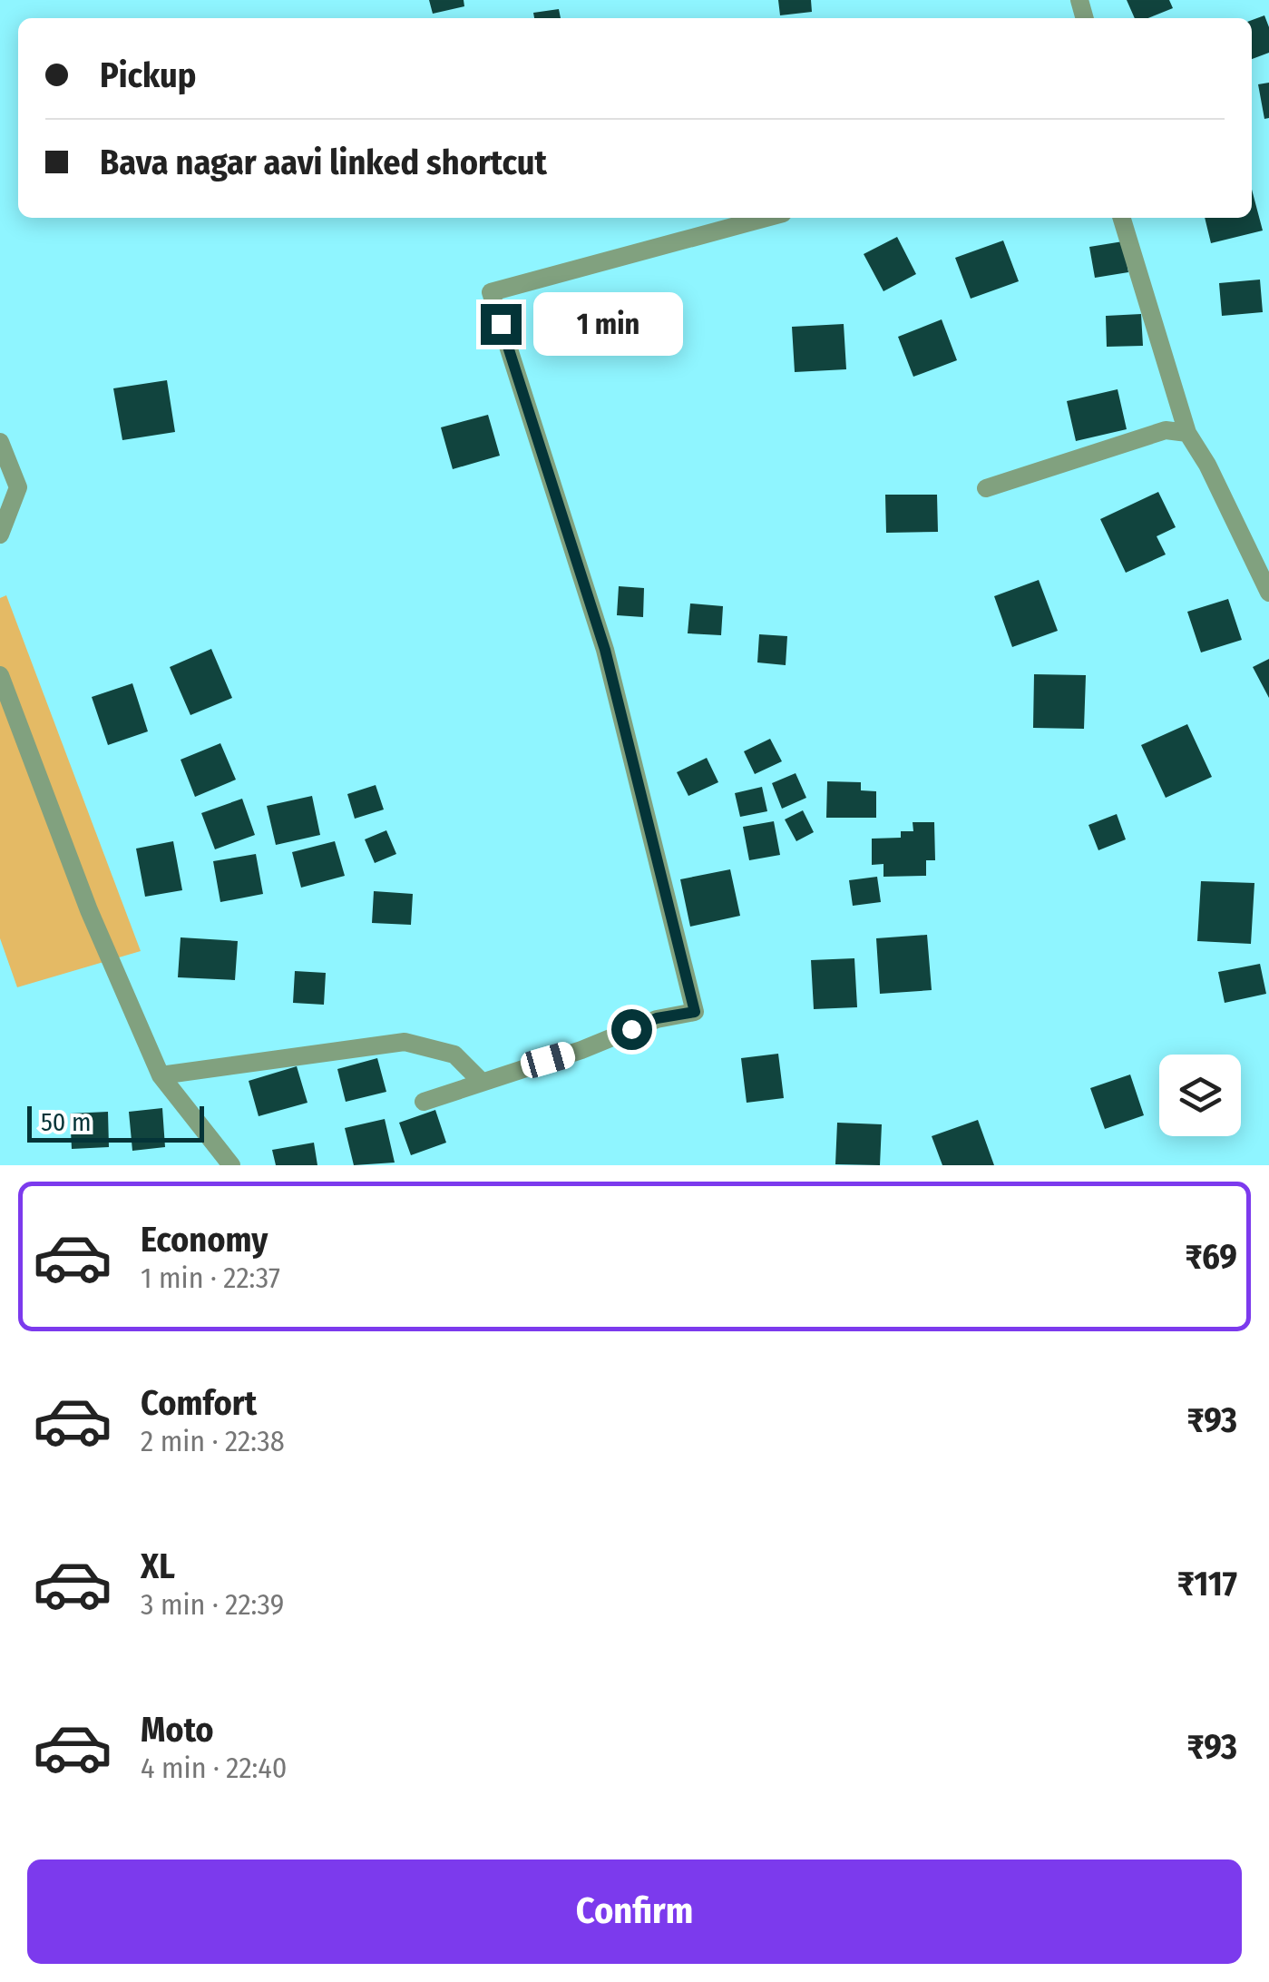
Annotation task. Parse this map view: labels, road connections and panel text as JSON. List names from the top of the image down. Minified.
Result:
{"scale_bar":"50 m","page":{"banner":["Pickup","Bava nagar aavi linked shortcut"],"bubble":"1 min","scale":"50 m","list":[{"name":"Economy","note":"1 min · 22:37","value":"₹69"},{"name":"Comfort","note":"2 min · 22:38","value":"₹93"},{"name":"XL","note":"3 min · 22:39","value":"₹117"},{"name":"Moto","note":"4 min · 22:40","value":"₹93"}],"buttons":"Confirm"}}
